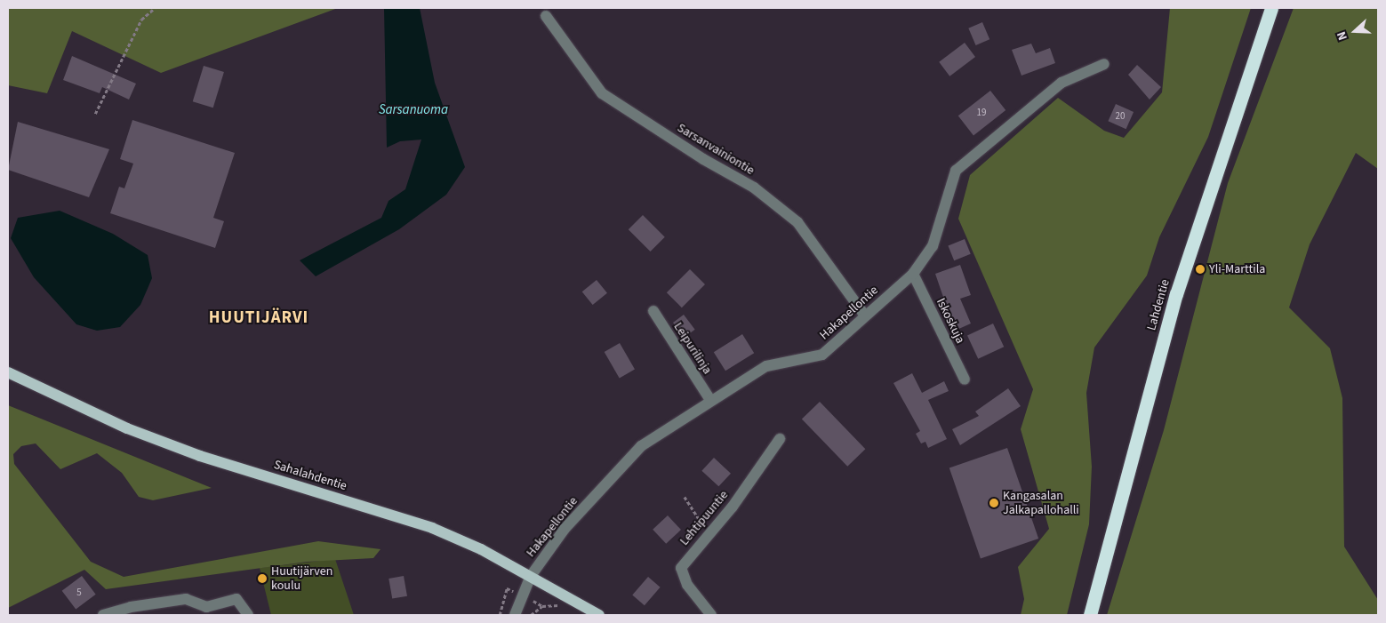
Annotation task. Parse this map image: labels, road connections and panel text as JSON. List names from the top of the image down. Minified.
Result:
{"streets":{"highway":["Lahdentie"],"main road":["Sahalahdentie"],"street":["Sarsanvainiontie","Hakapellontie","Iskoskuja","Leipurilinja","Lehtipuuntie"]},"crossings":[["Sarsanvainiontie","Hakapellontie"],["Hakapellontie","Iskoskuja"],["Hakapellontie","Leipurilinja"],["Hakapellontie","Sahalahdentie"]],"districts":["HUUTIJÄRVI"],"water":["Sarsanuoma"],"places":["Yli-Marttila","Kangasalan Jalkapallohalli","Huutijärven koulu"],"house_numbers":["19","20","5"],"north":"left"}
